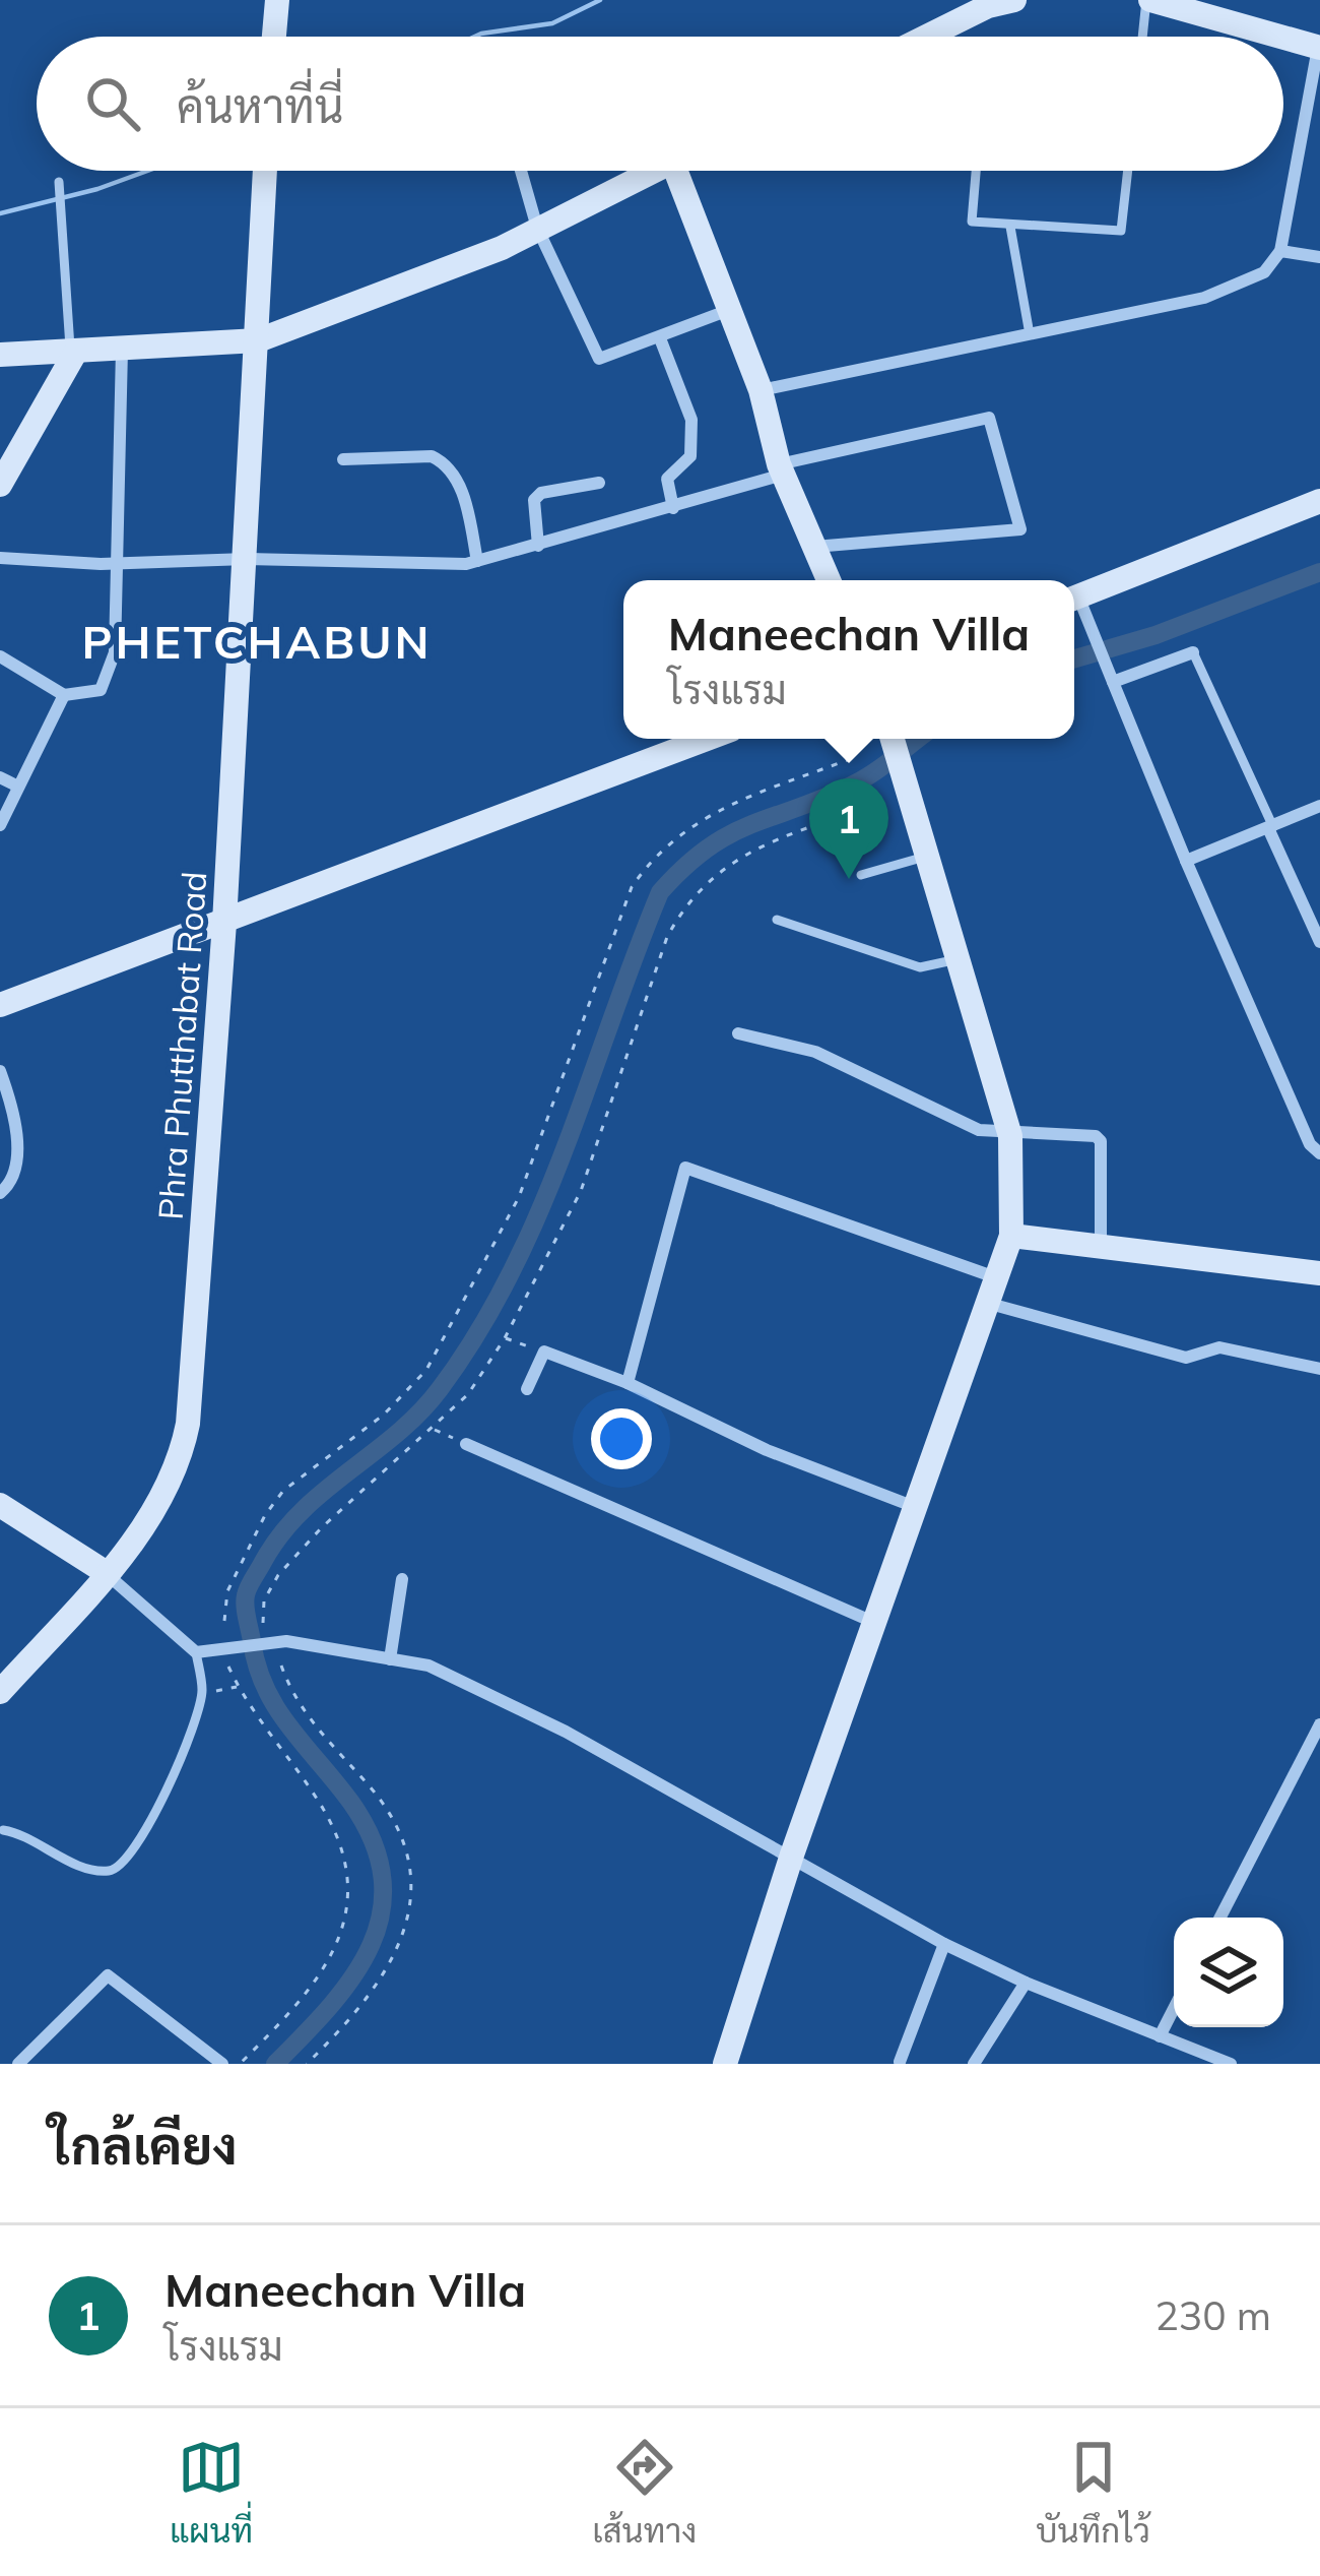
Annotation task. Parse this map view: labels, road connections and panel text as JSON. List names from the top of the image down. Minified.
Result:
{"streets":{"street":["Phra Phutthabat Road"]},"districts":["PHETCHABUN"],"page":{"search":"ค้นหาที่นี่","popup":["Maneechan Villa","โรงแรม"],"pins":"1","heading":"ใกล้เคียง","list":[{"mark":"1","name":"Maneechan Villa","note":"โรงแรม","value":"230 m"}],"nav":["แผนที่","เส้นทาง","บันทึกไว้"]}}
